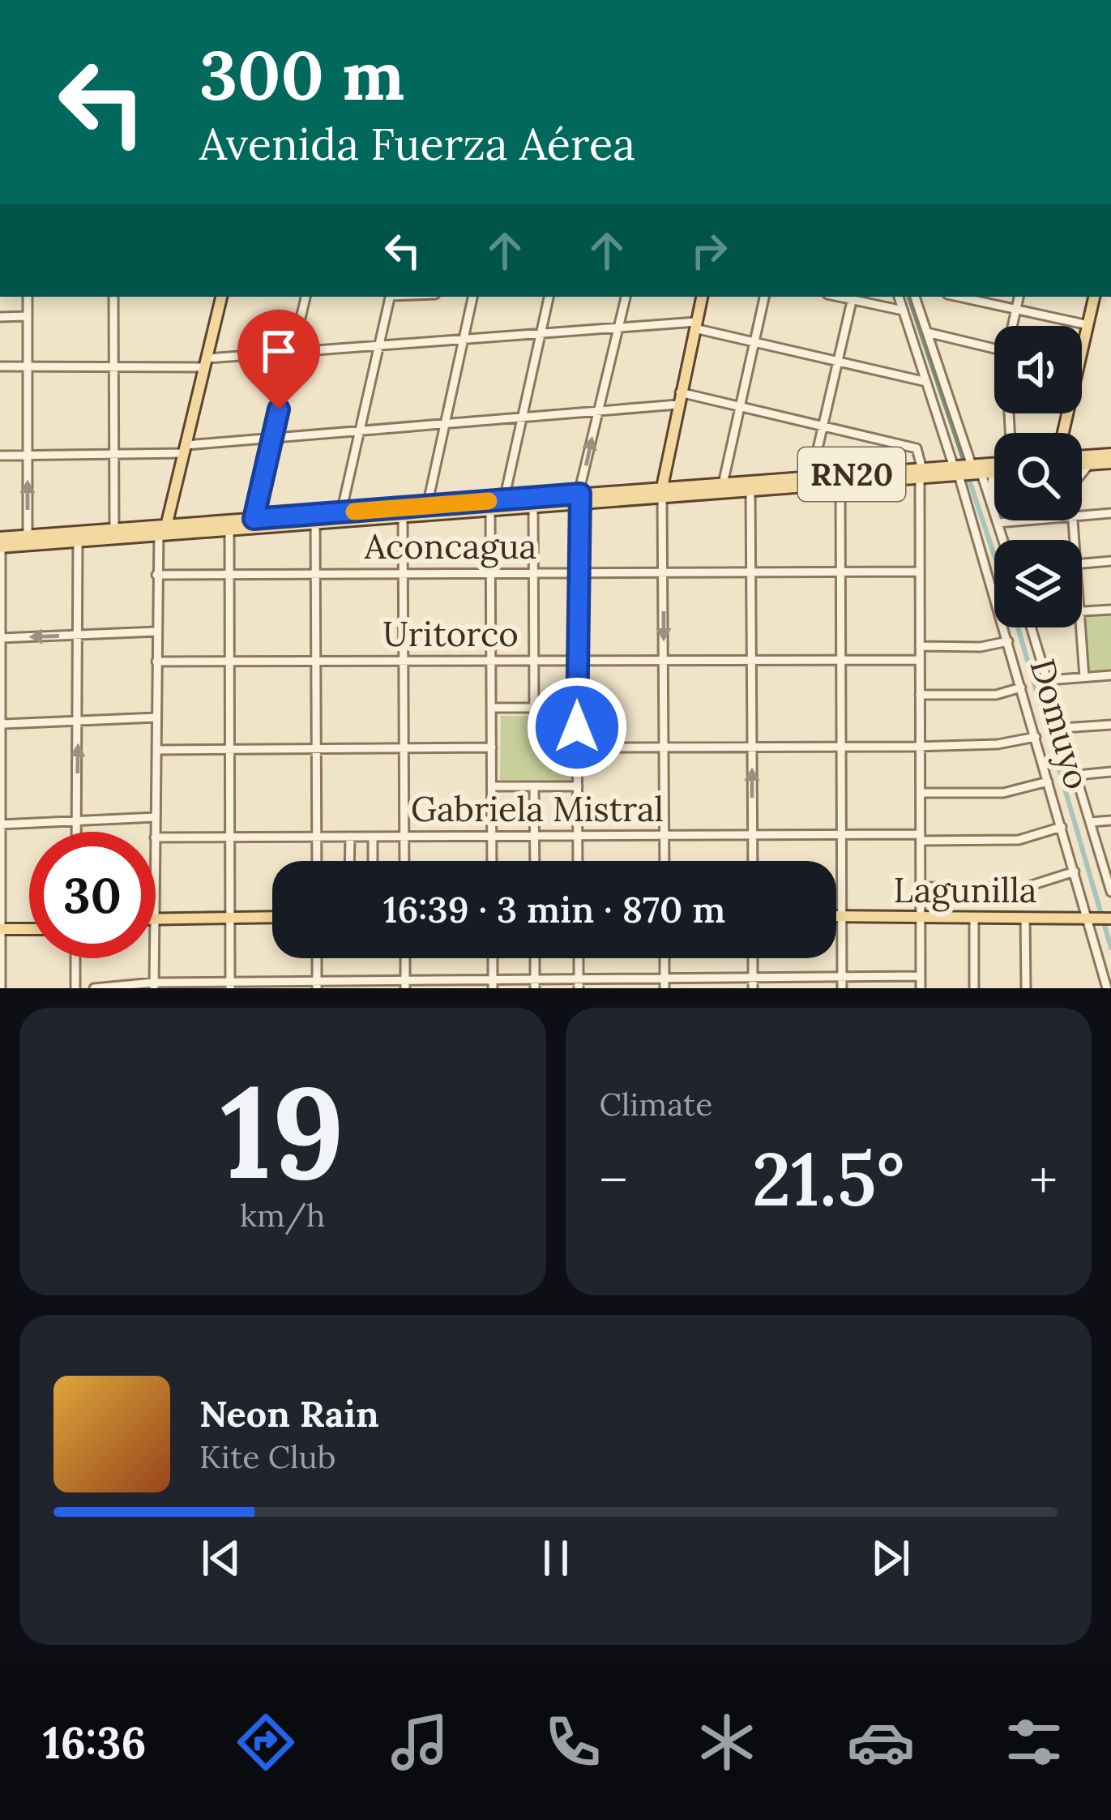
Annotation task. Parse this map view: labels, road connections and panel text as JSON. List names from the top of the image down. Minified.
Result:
{"streets":{"main road":["RN20","Lagunilla"],"street":["Aconcagua","Uritorco","Domuyo","Gabriela Mistral"]},"crossings":[["RN20","Domuyo"],["Domuyo","Gabriela Mistral"],["Domuyo","Lagunilla"]],"page":{"turn":["300 m","Avenida Fuerza Aérea"],"limit":"30","trip":"16:39 · 3 min · 870 m","tile":[["19","km/h"],"Climate"],"heat":["−","21.5°","+"],"song":["Neon Rain","Kite Club"],"tabs":"16:36"}}
